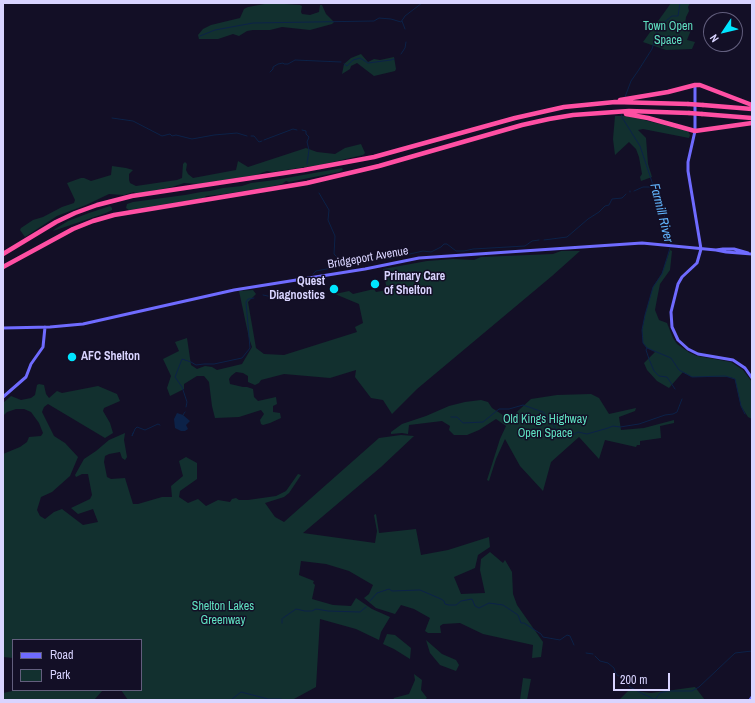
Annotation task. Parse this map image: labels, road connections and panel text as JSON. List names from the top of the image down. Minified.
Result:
{"streets":{"main road":["Bridgeport Avenue"]},"water":["Farmill River"],"parks":["Town Open Space","Old Kings Highway Open Space","Shelton Lakes Greenway"],"places":["Primary Care of Shelton","Quest Diagnostics","AFC Shelton"],"legend":["Road","Park"],"scale_bar":"200 m","north":"bottom left"}
